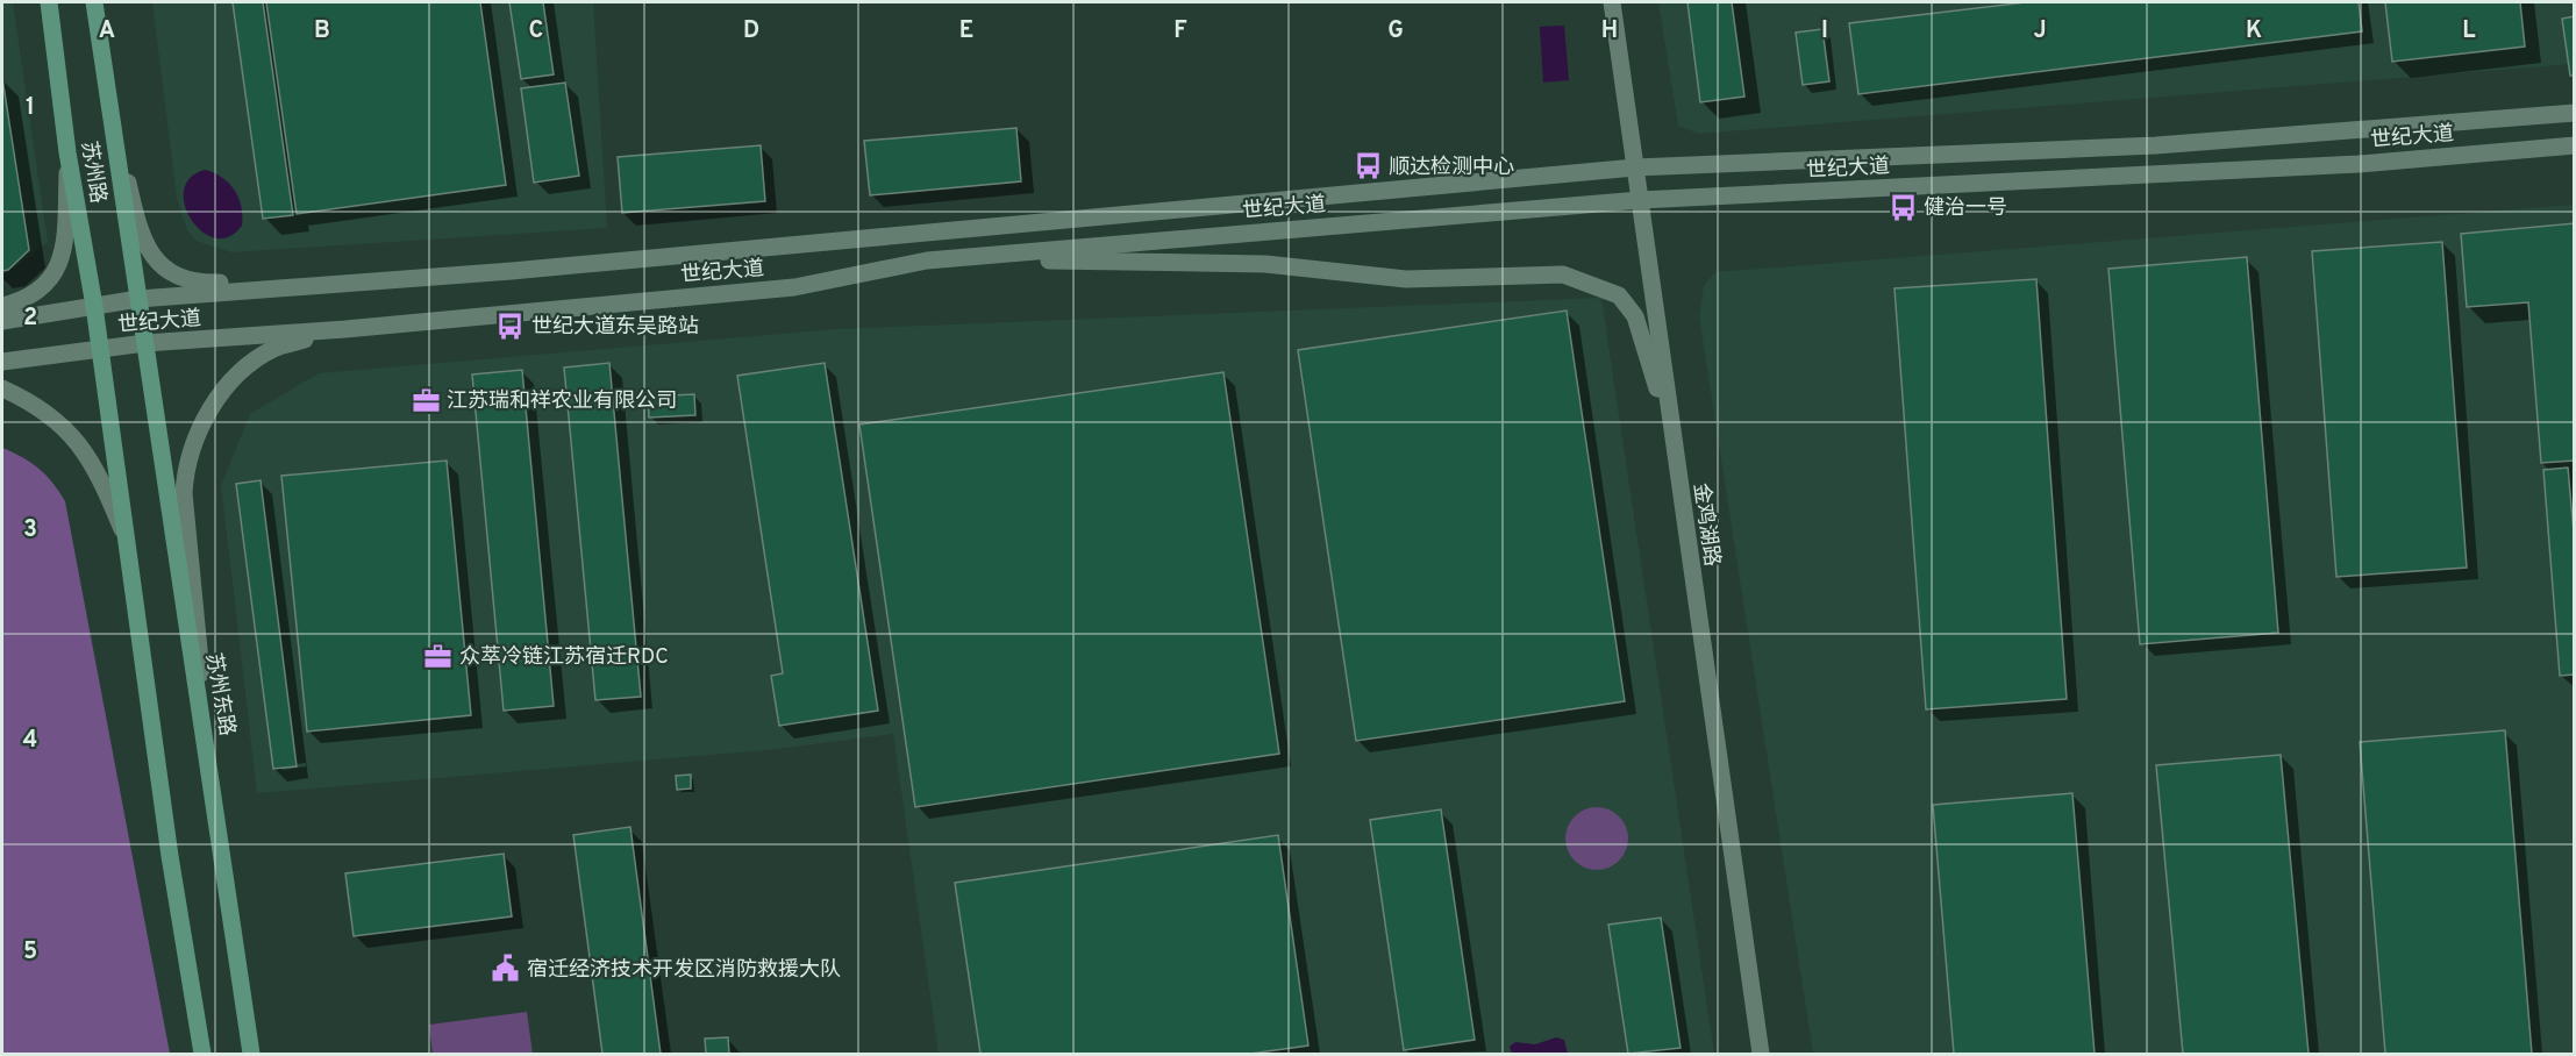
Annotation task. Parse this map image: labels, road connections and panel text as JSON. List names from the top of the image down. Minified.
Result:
{"streets":{"main road":["苏州路","苏州东路"],"street":["世纪大道","金鸡湖路"]},"crossings":[["世纪大道","苏州路"],["世纪大道","金鸡湖路"],["世纪大道","苏州东路"],["苏州路","苏州东路"]],"places":{"bus stop":["顺达检测中心","健治一号","世纪大道东吴路站"],"office":["江苏瑞和祥农业有限公司","众萃冷链江苏宿迁RDC"],"public building":["宿迁经济技术开发区消防救援大队"]},"grid":{"columns":["A","B","C","D","E","F","G","H","I","J","K","L"],"rows":["1","2","3","4","5"]}}
